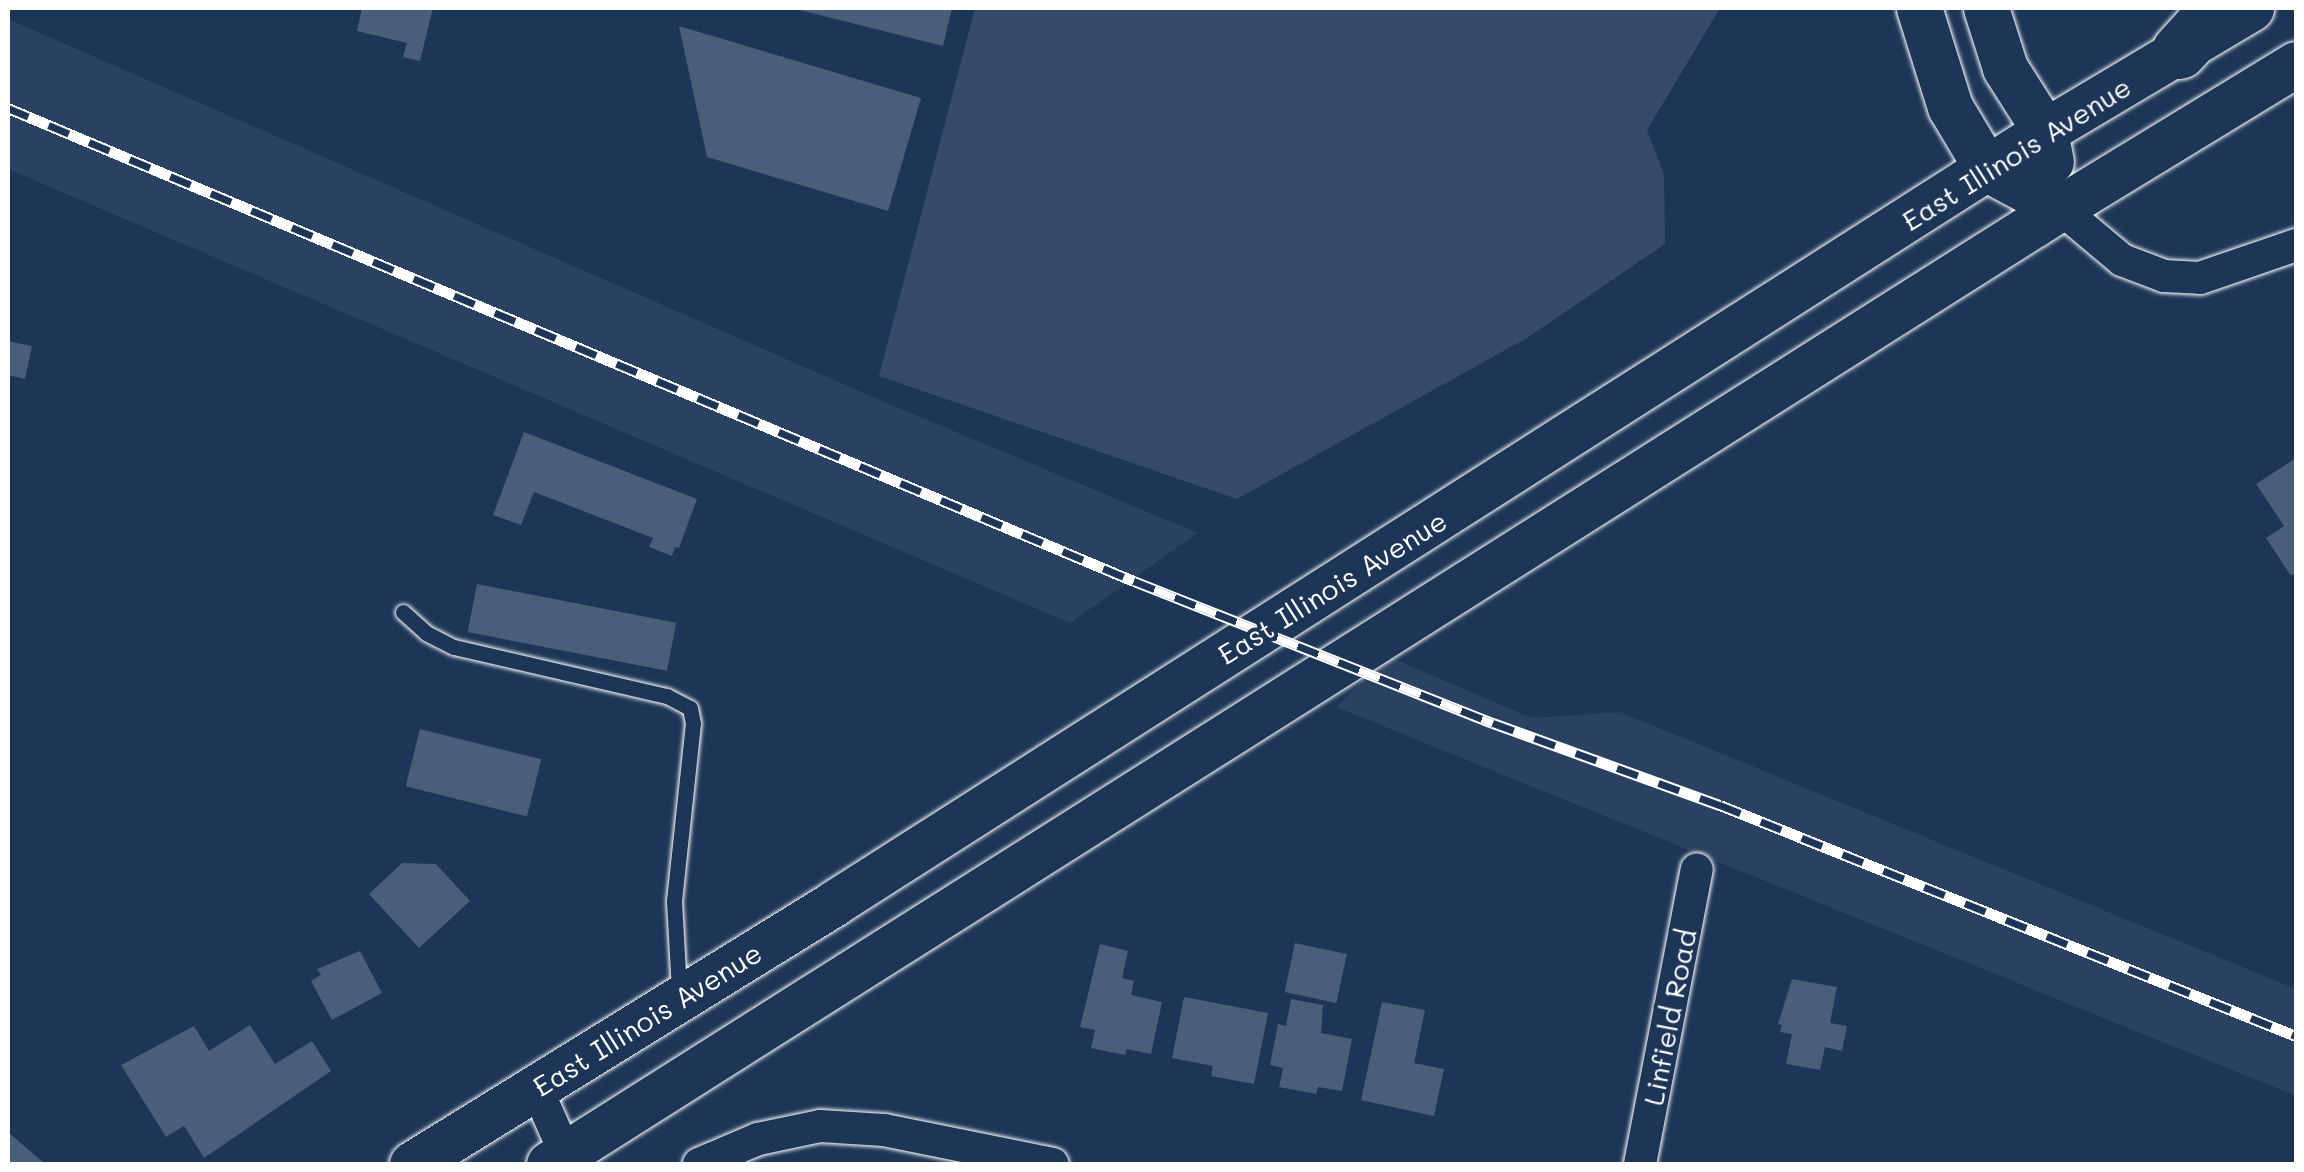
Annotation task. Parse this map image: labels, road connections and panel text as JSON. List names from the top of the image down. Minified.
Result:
{"streets":{"main road":["East Illinois Avenue"],"street":["Linfield Road"]}}
